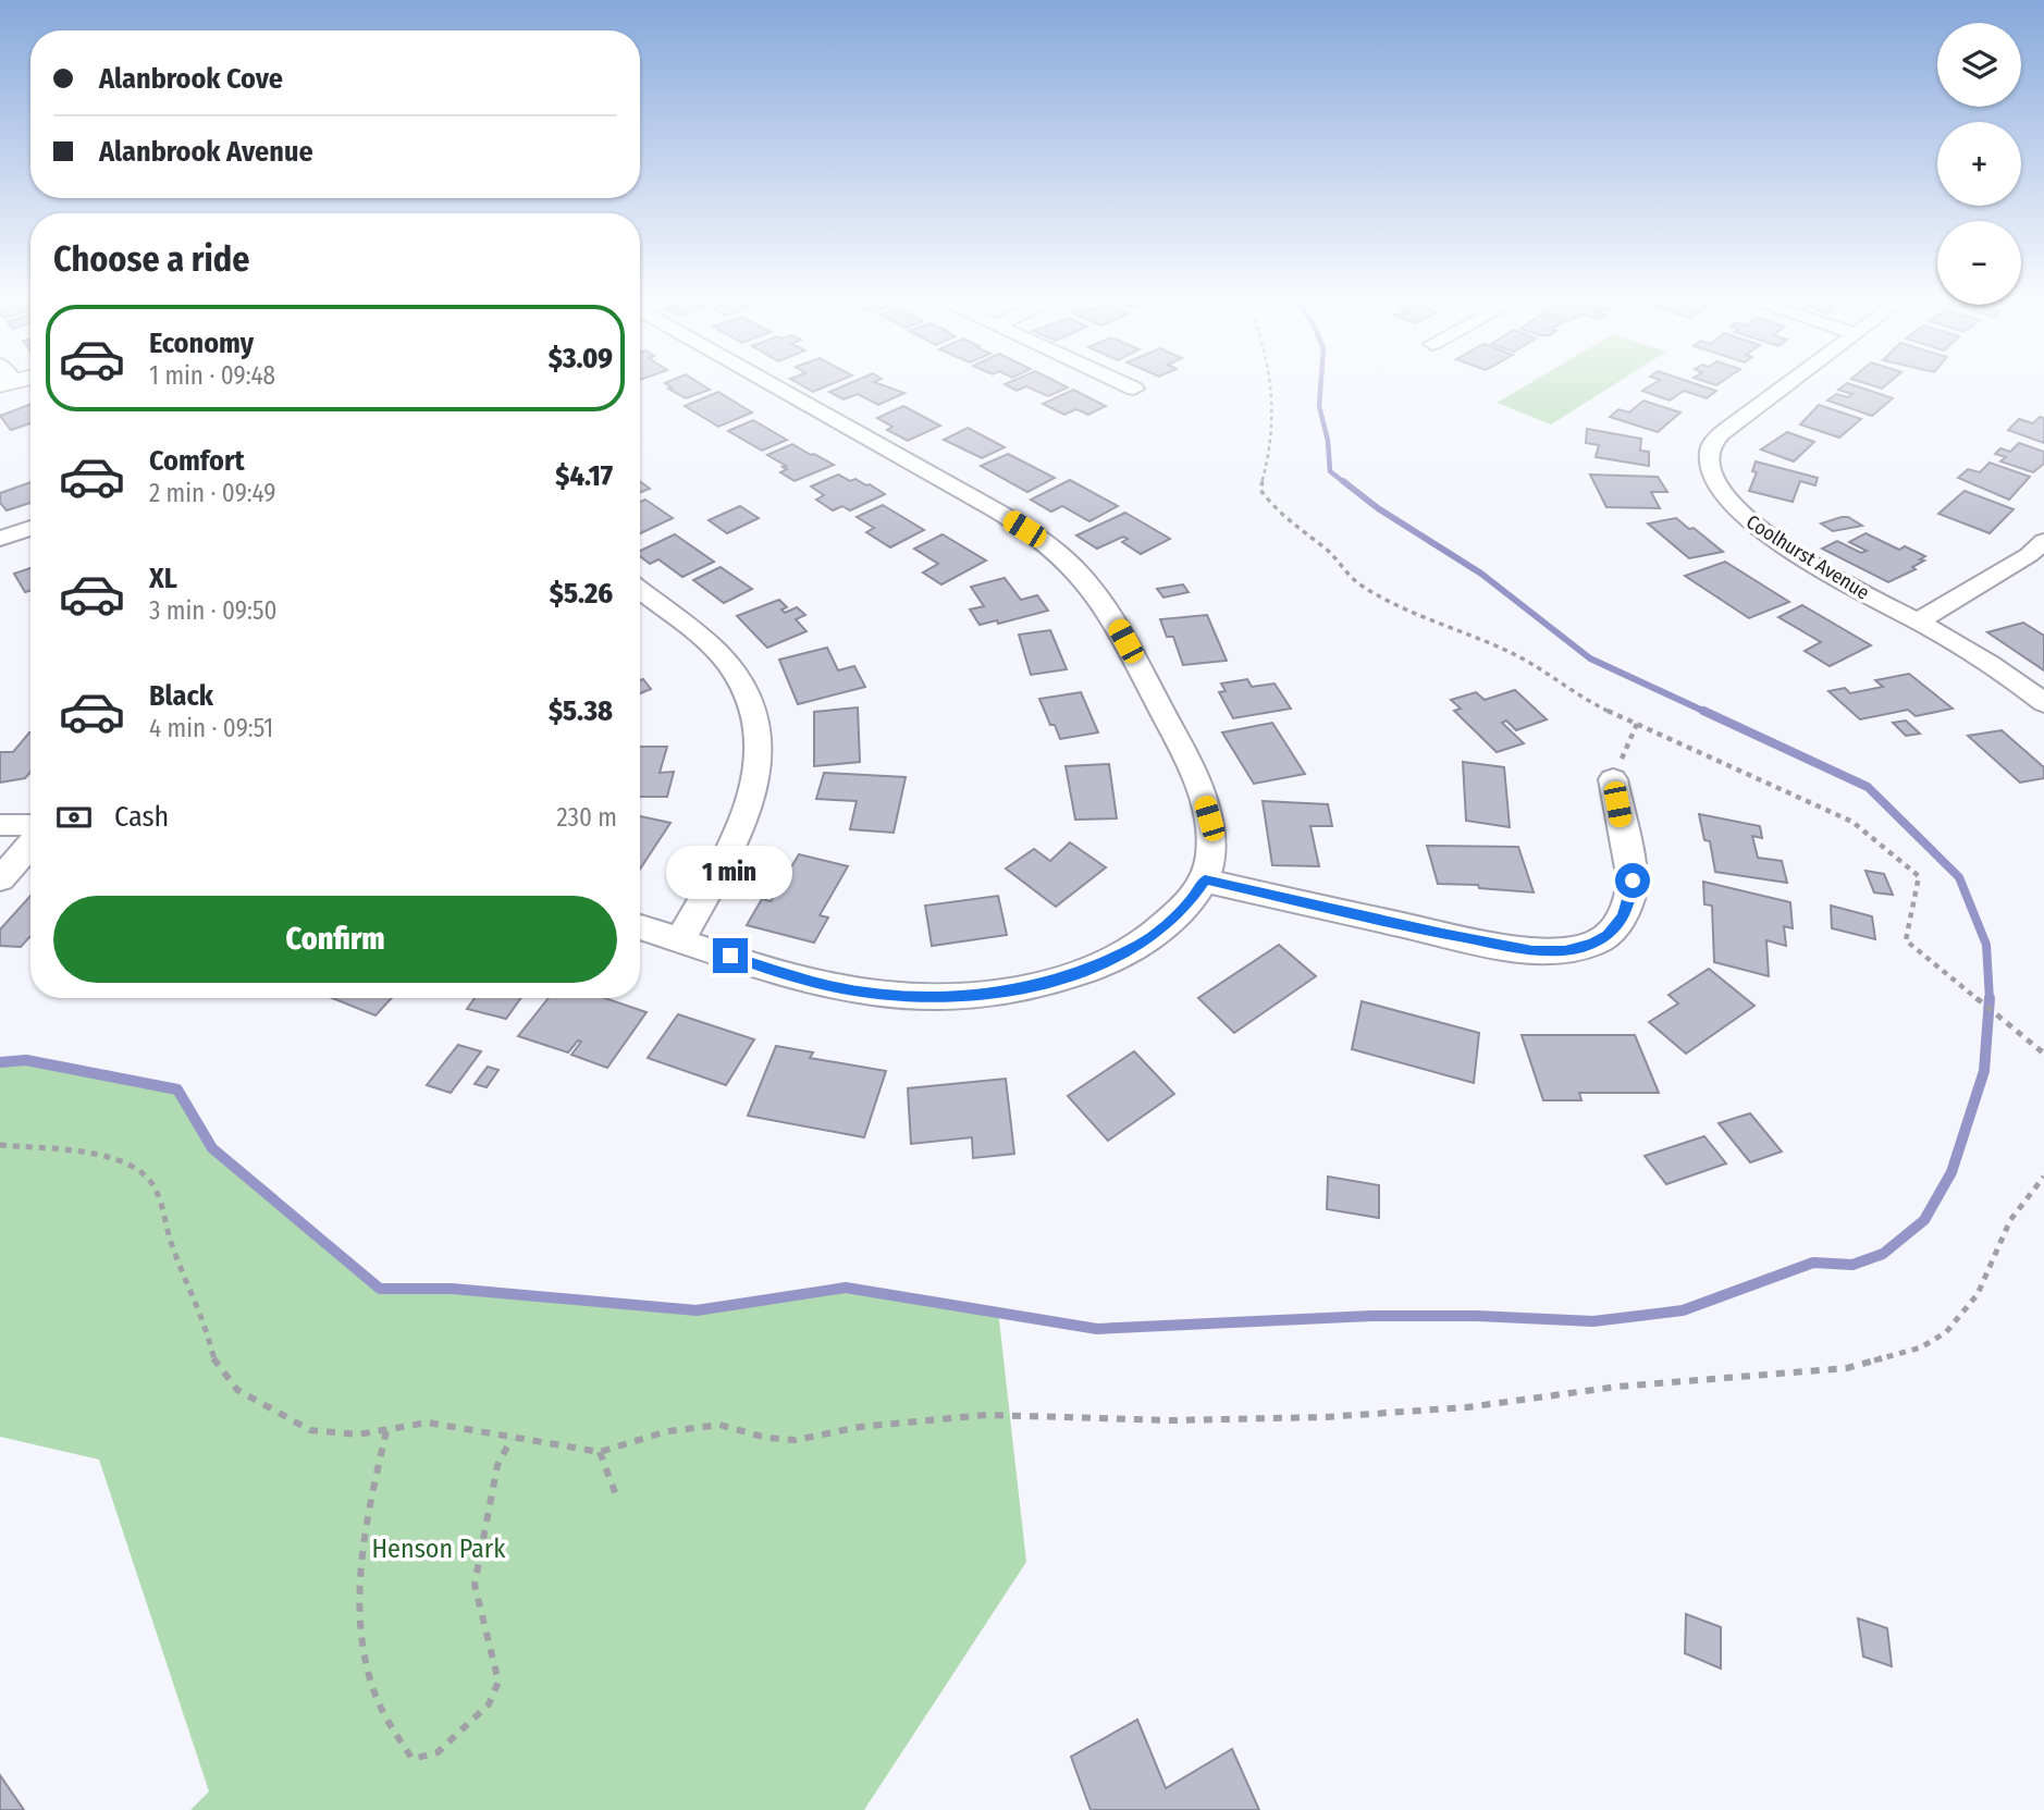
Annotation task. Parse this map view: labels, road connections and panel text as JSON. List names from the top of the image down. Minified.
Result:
{"streets":{"street":["Coolhurst Avenue"]},"parks":["Henson Park"],"page":{"map_buttons":["+","−"],"banner":["Alanbrook Cove","Alanbrook Avenue"],"heading":"Choose a ride","list":[{"name":"Economy","note":"1 min · 09:48","value":"$3.09"},{"name":"Comfort","note":"2 min · 09:49","value":"$4.17"},{"name":"XL","note":"3 min · 09:50","value":"$5.26"},{"name":"Black","note":"4 min · 09:51","value":"$5.38"}],"pay":["Cash","230 m"],"bubble":"1 min","buttons":"Confirm"}}
